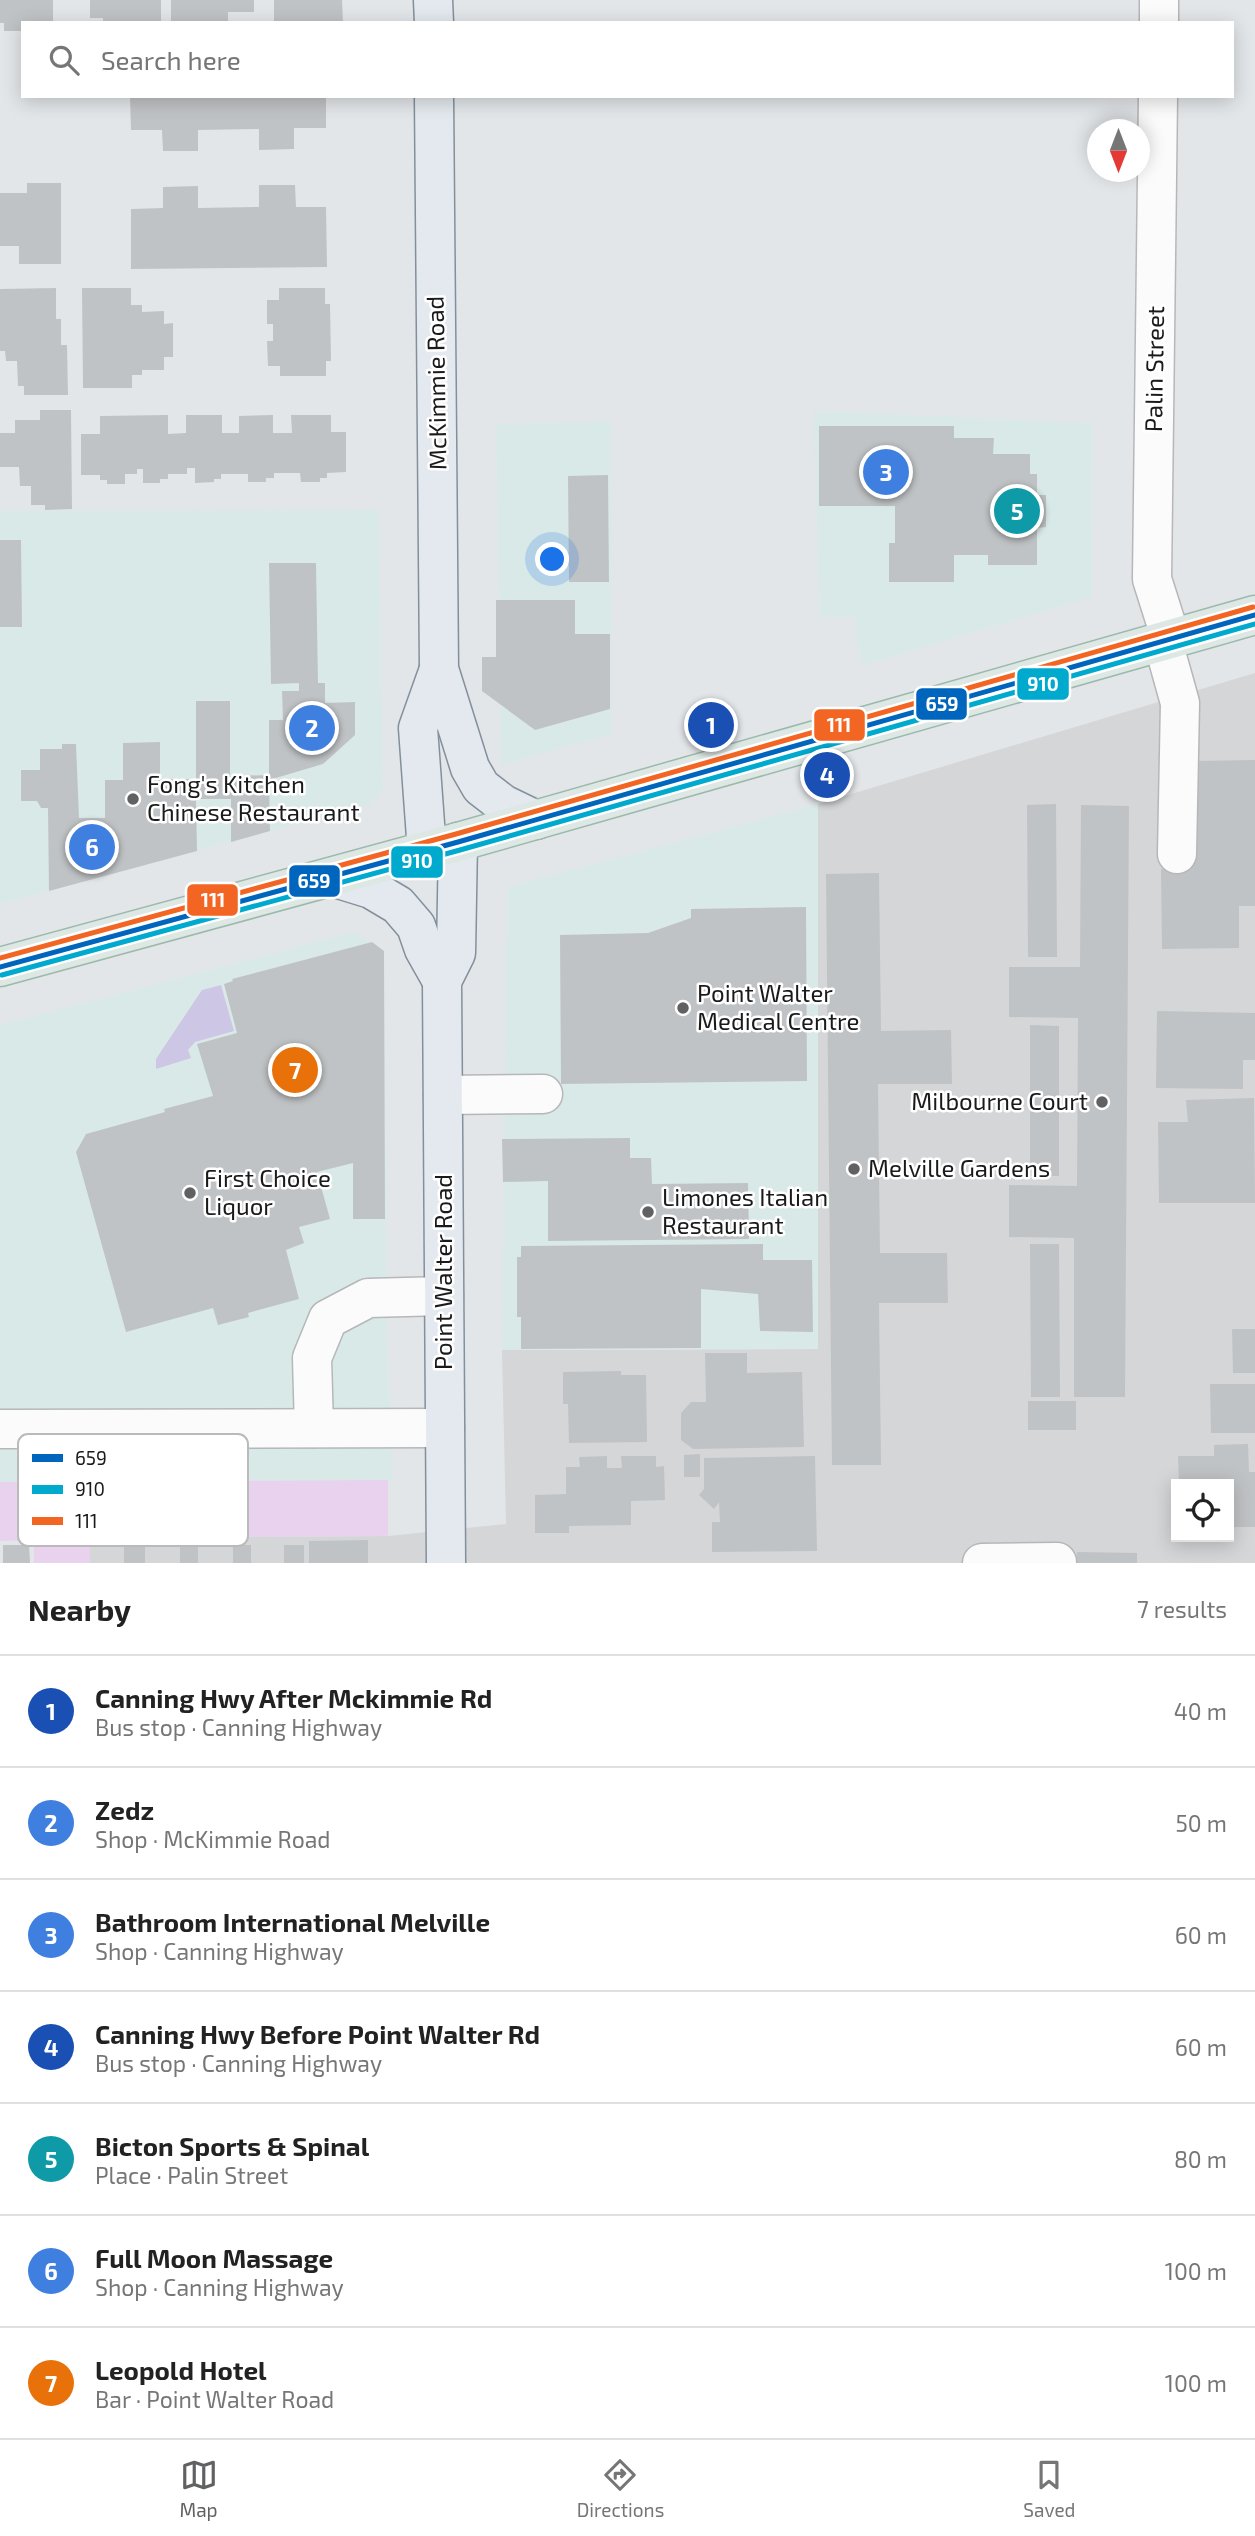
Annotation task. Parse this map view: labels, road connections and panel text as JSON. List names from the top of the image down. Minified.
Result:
{"streets":{"main road":["McKimmie Road","Point Walter Road"],"street":["Palin Street"]},"crossings":[["McKimmie Road","Point Walter Road"]],"places":["Fong's Kitchen Chinese Restaurant","Point Walter Medical Centre","Milbourne Court","Melville Gardens","First Choice Liquor","Limones Italian Restaurant"],"lines":["transit line 111","transit line 659","transit line 910"],"legend":["659","910","111"],"north":"bottom","page":{"search":"Search here","pins":["3","5","1","2","4","6","7"],"heading":["Nearby","7 results"],"list":[{"mark":"1","name":"Canning Hwy After Mckimmie Rd","note":"Bus stop · Canning Highway","value":"40 m"},{"mark":"2","name":"Zedz","note":"Shop · McKimmie Road","value":"50 m"},{"mark":"3","name":"Bathroom International Melville","note":"Shop · Canning Highway","value":"60 m"},{"mark":"4","name":"Canning Hwy Before Point Walter Rd","note":"Bus stop · Canning Highway","value":"60 m"},{"mark":"5","name":"Bicton Sports & Spinal","note":"Place · Palin Street","value":"80 m"},{"mark":"6","name":"Full Moon Massage","note":"Shop · Canning Highway","value":"100 m"},{"mark":"7","name":"Leopold Hotel","note":"Bar · Point Walter Road","value":"100 m"}],"nav":["Map","Directions","Saved"]}}
